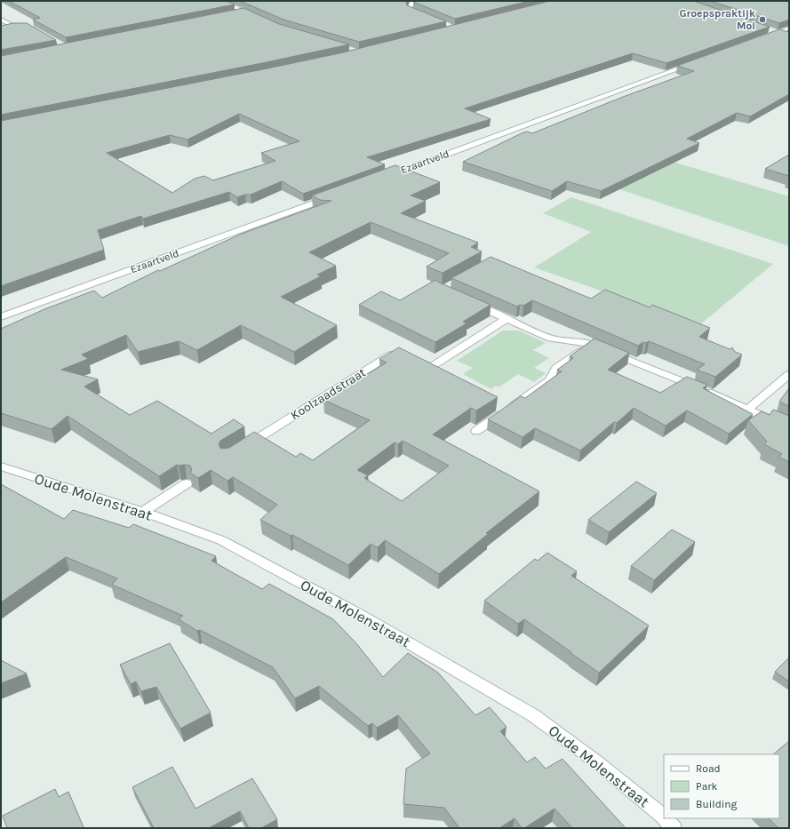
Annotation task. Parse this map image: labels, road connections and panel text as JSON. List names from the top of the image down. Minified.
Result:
{"streets":{"street":["Ezaartveld","Koolzaadstraat","Oude Molenstraat"]},"places":["Groepspraktijk Mol"],"legend":["Road","Park","Building"]}
